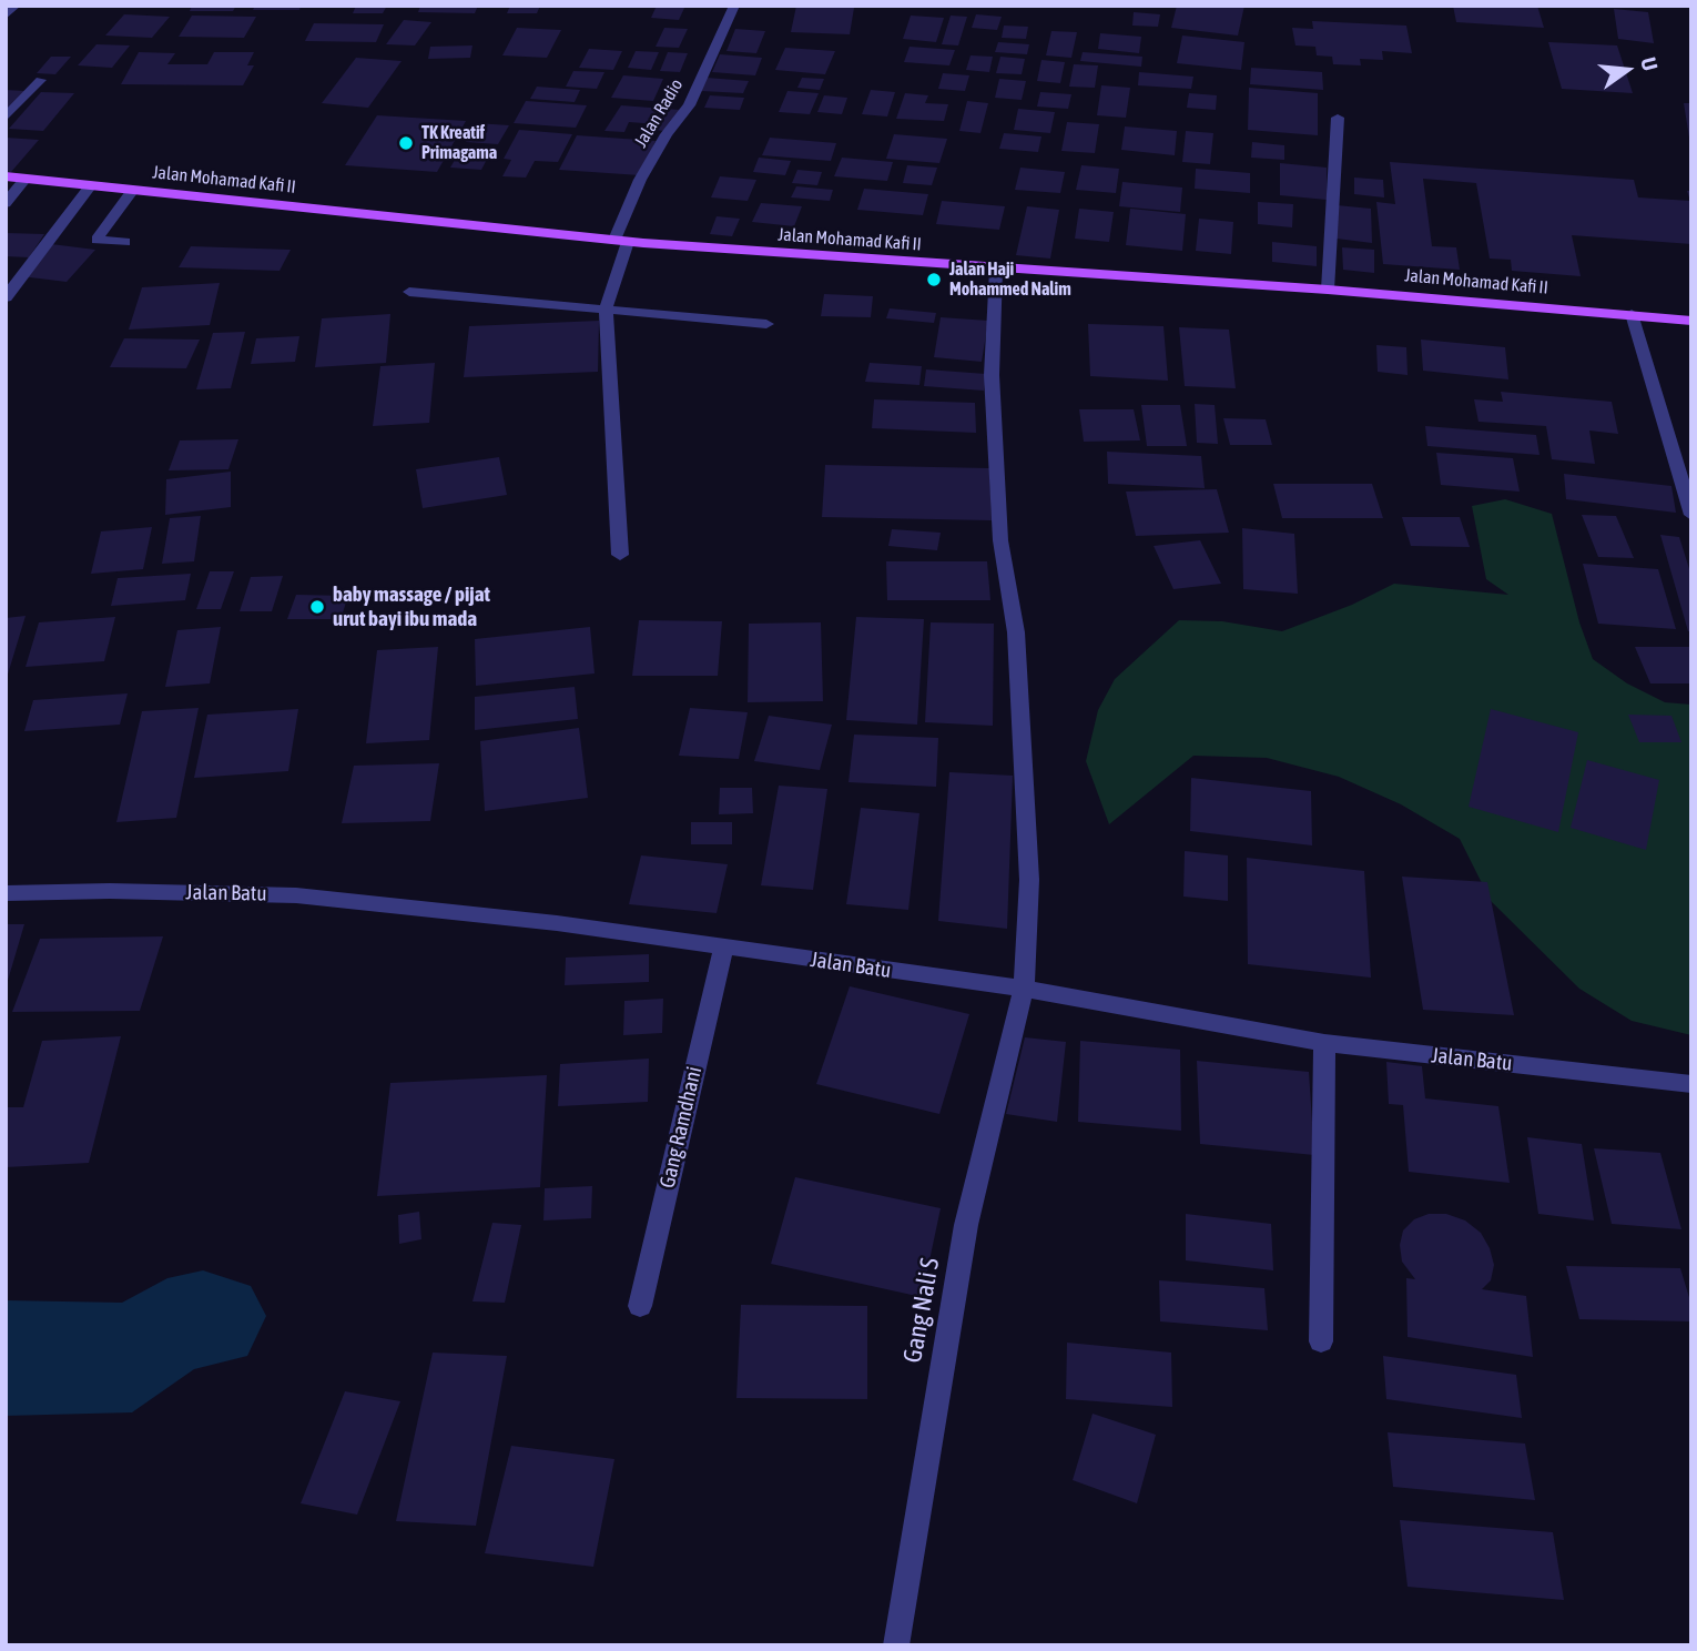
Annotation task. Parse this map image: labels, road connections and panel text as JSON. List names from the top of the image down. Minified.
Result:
{"streets":{"main road":["Jalan Mohamad Kafi II"],"street":["Jalan Radio","Jalan Batu","Gang Ramdhani","Gang Nali S"]},"crossings":[["Jalan Radio","Jalan Mohamad Kafi II"],["Jalan Batu","Gang Ramdhani"],["Jalan Batu","Gang Nali S"]],"places":["TK Kreatif Primagama","Jalan Haji Mohammed Nalim","baby massage / pijat urut bayi ibu mada"],"north":"right"}
